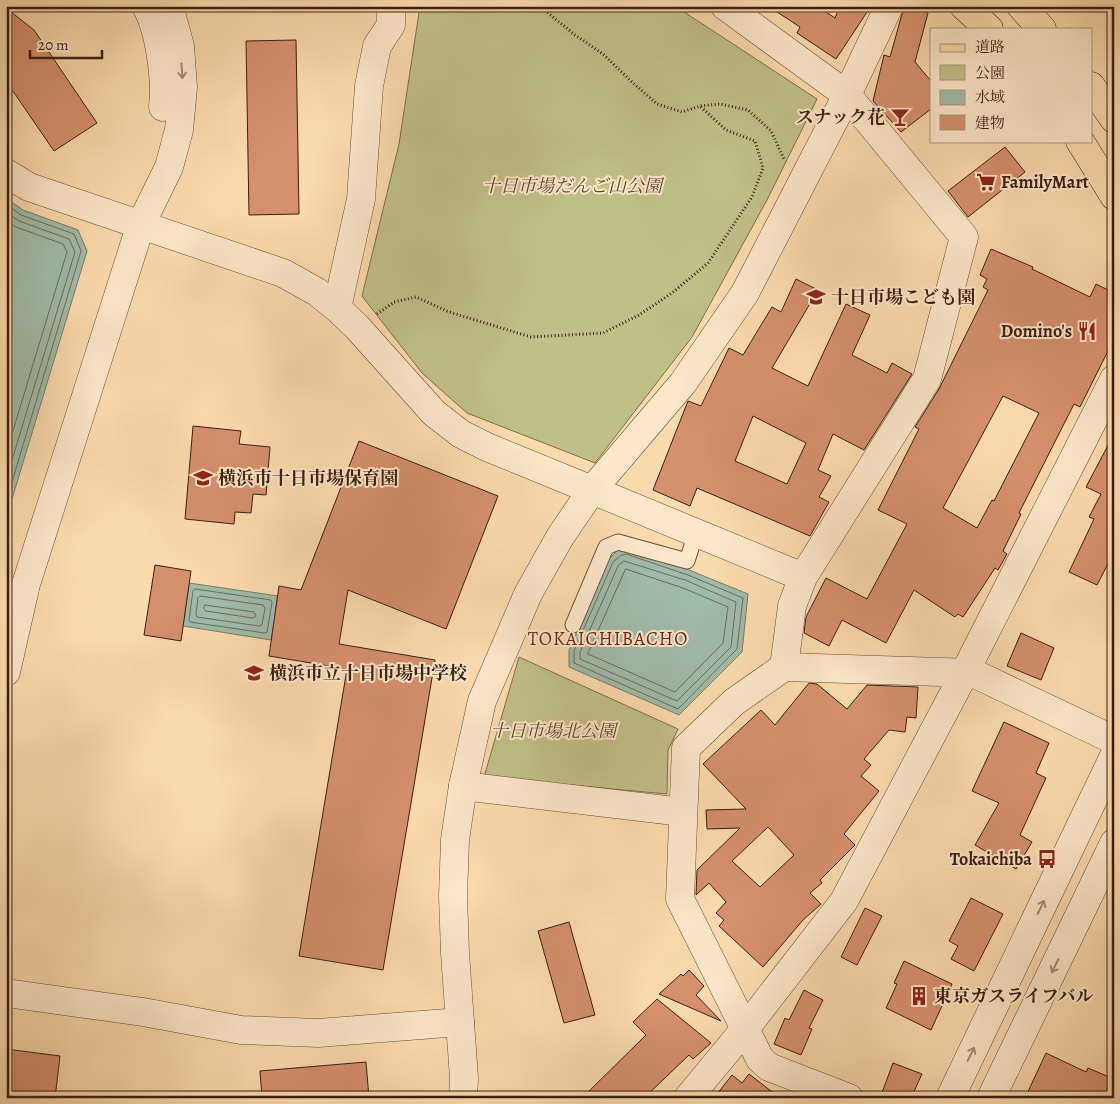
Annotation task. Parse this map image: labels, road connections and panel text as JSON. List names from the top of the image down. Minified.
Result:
{"districts":["TOKAICHIBACHO"],"parks":["十日市場だんご山公園","十日市場北公園"],"places":{"bar":["スナック花"],"supermarket":["FamilyMart"],"school or university":["十日市場こども園","横浜市十日市場保育園","横浜市立十日市場中学校"],"restaurant":["Domino's"],"bus stop":["Tokaichiba"],"building":["東京ガスライフバル"]},"legend":["道路","公園","水域","建物"],"scale_bar":"20 m"}
